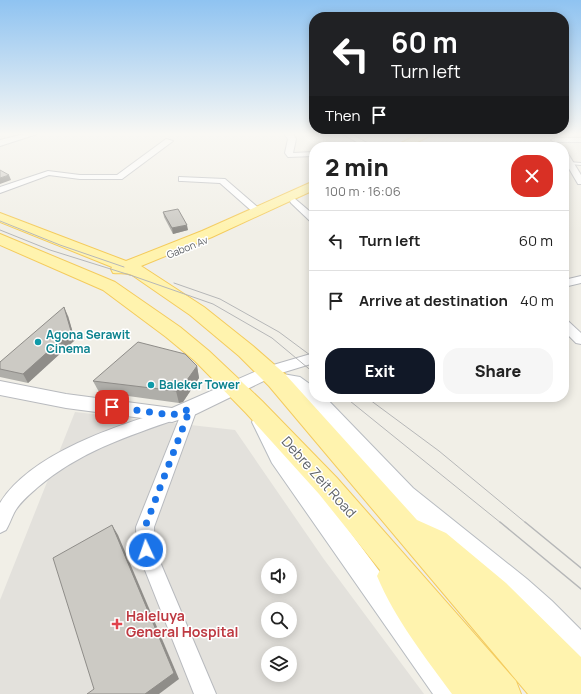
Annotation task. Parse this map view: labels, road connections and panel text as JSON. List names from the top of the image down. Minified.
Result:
{"streets":{"main road":["Gabon Av","Debre Zeit Road"]},"places":{"other":["Agona Serawit Cinema","Baleker Tower"],"health":["Haleluya General Hospital"]},"page":{"turn":["60 m","Turn left"],"then":"Then","heading":["2 min","100 m · 16:06"],"list":[{"name":"Turn left","value":"60 m"},{"name":"Arrive at destination","value":"40 m"}],"buttons":["Exit","Share"]}}
